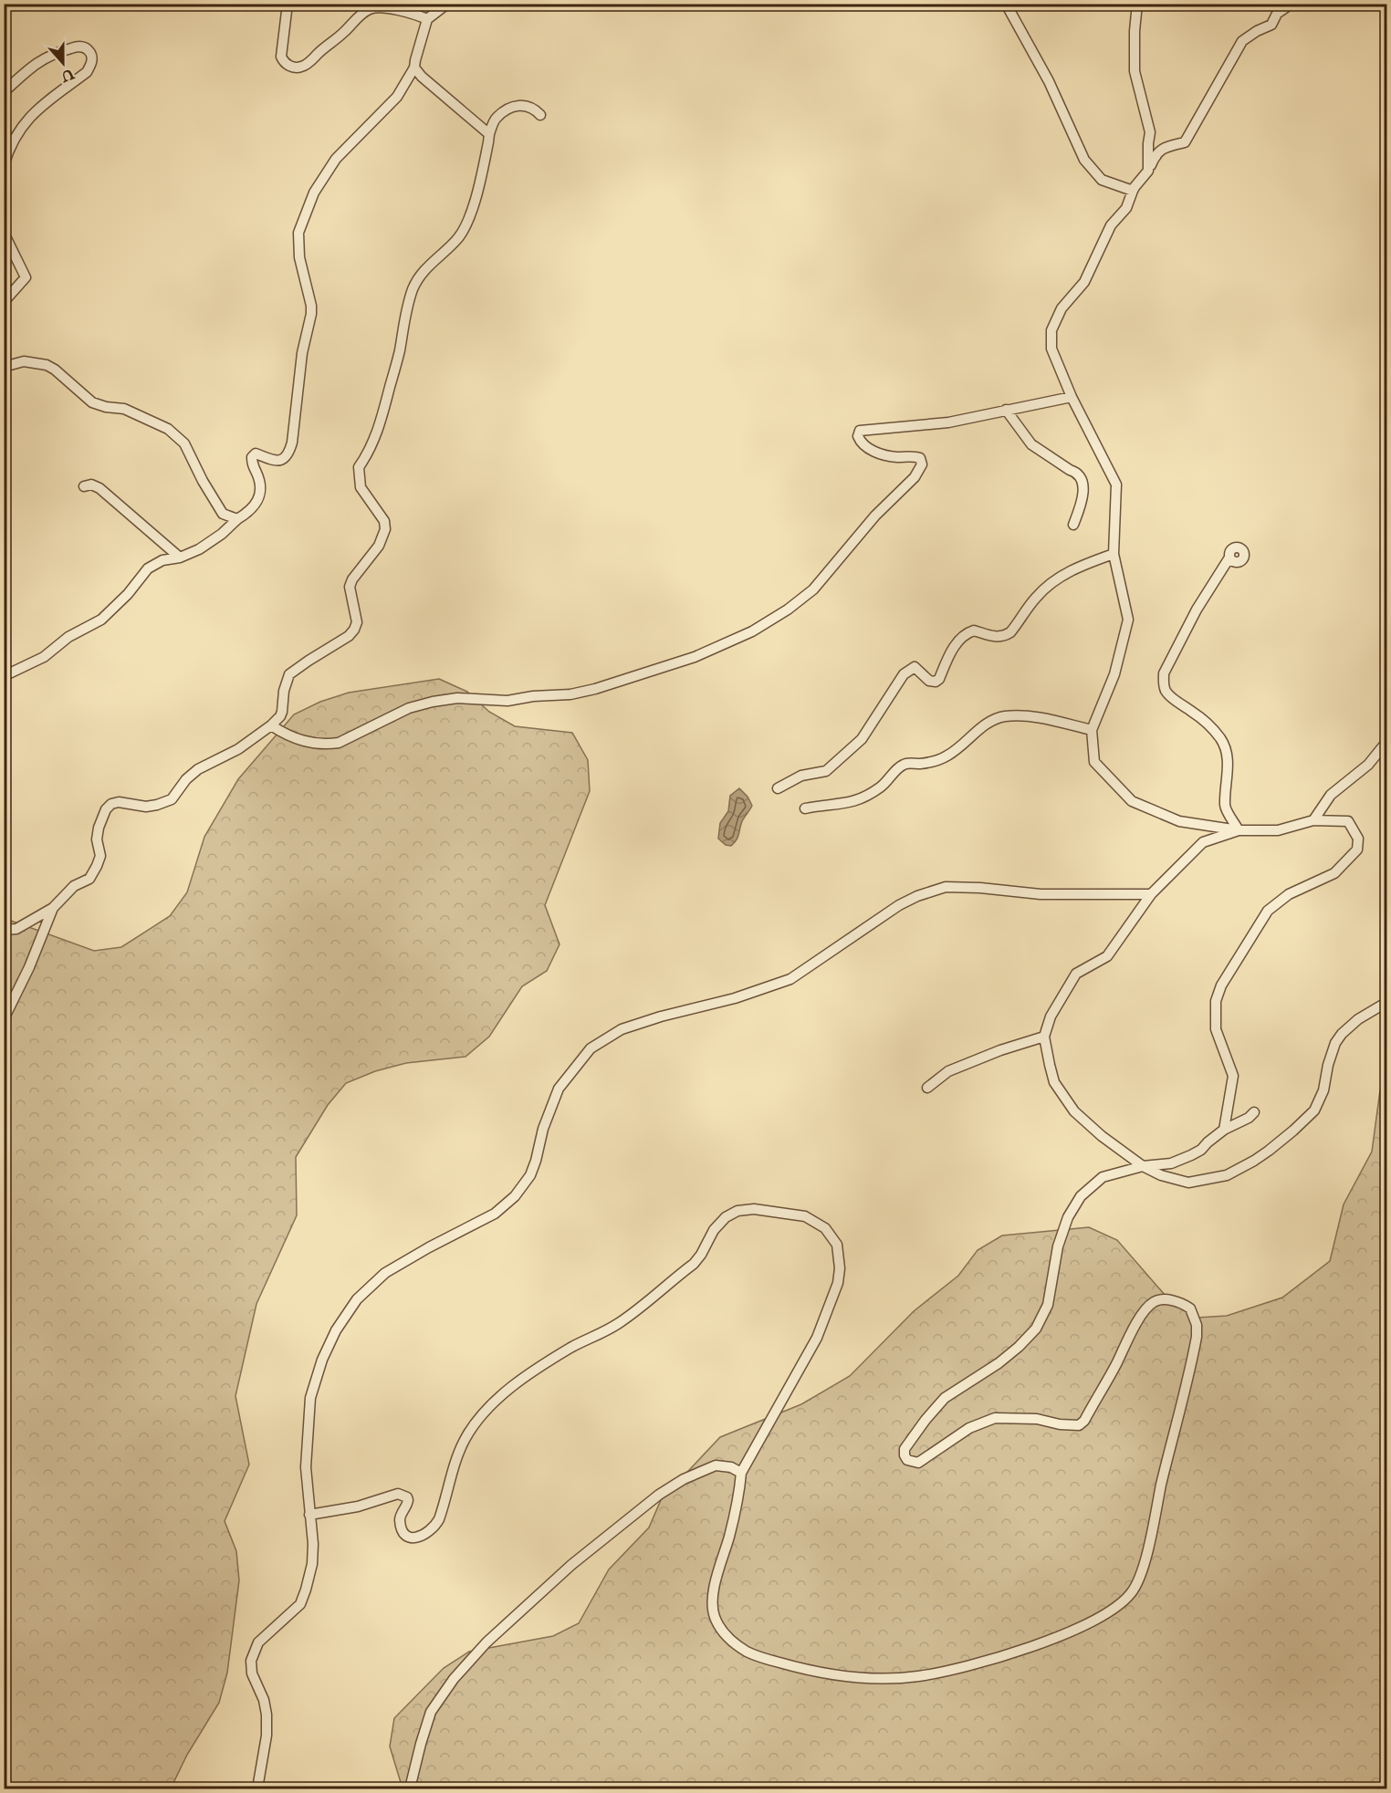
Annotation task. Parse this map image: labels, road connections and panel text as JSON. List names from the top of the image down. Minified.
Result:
{"north":"bottom"}
